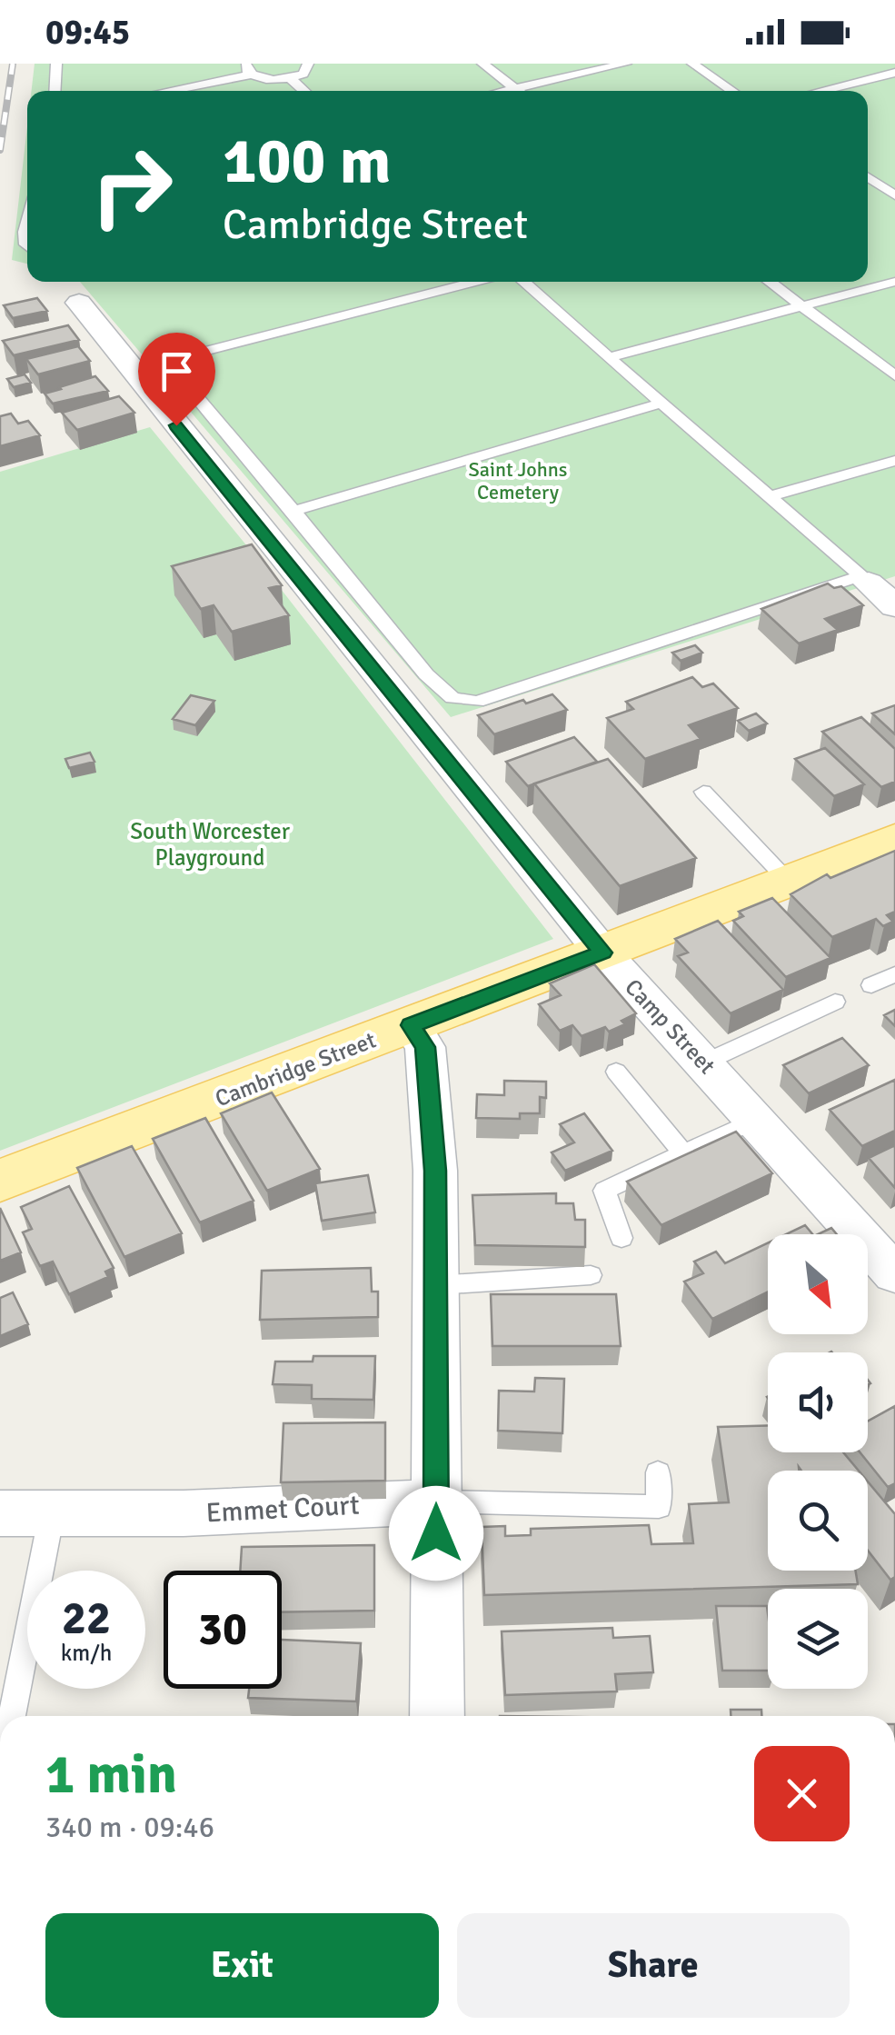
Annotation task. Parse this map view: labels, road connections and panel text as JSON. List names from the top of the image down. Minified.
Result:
{"streets":{"main road":["Cambridge Street"],"street":["Camp Street","Emmet Court"]},"crossings":[["Camp Street","Cambridge Street"]],"parks":["Saint Johns Cemetery","South Worcester Playground"],"north":"bottom right","page":{"status":"09:45","turn":["100 m","Cambridge Street"],"speed":"22 km/h","limit":"30","heading":["1 min","340 m · 09:46"],"buttons":["Exit","Share"]}}
